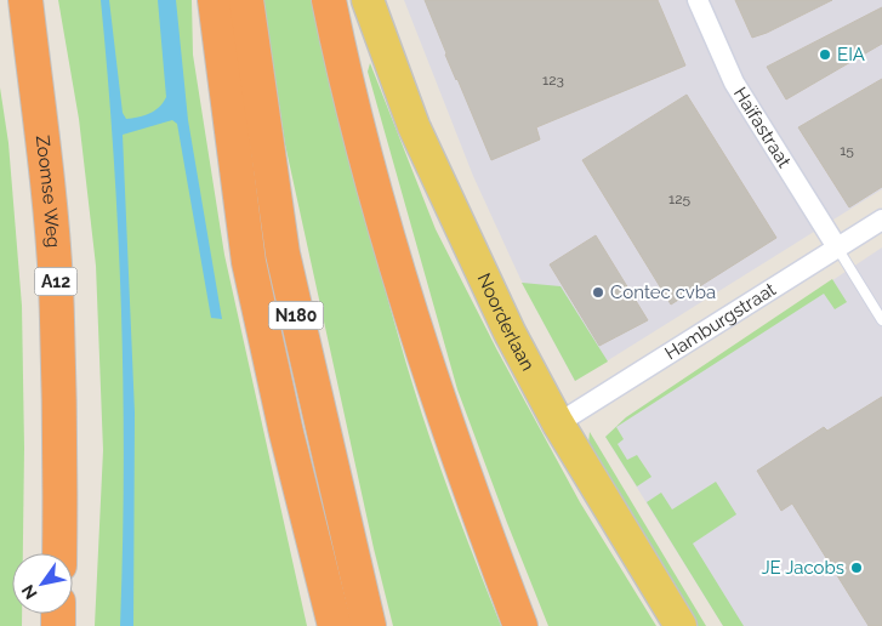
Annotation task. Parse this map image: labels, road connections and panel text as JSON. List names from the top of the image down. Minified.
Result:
{"streets":{"highway":["Zoomse Weg","A12","N180"],"main road":["Noorderlaan"],"street":["Haïfastraat","Hamburgstraat"]},"crossings":[["Haïfastraat","Hamburgstraat"],["Noorderlaan","Hamburgstraat"]],"places":["EIA","Contec cvba","JE Jacobs"],"house_numbers":["123","15","125"],"north":"bottom left"}
